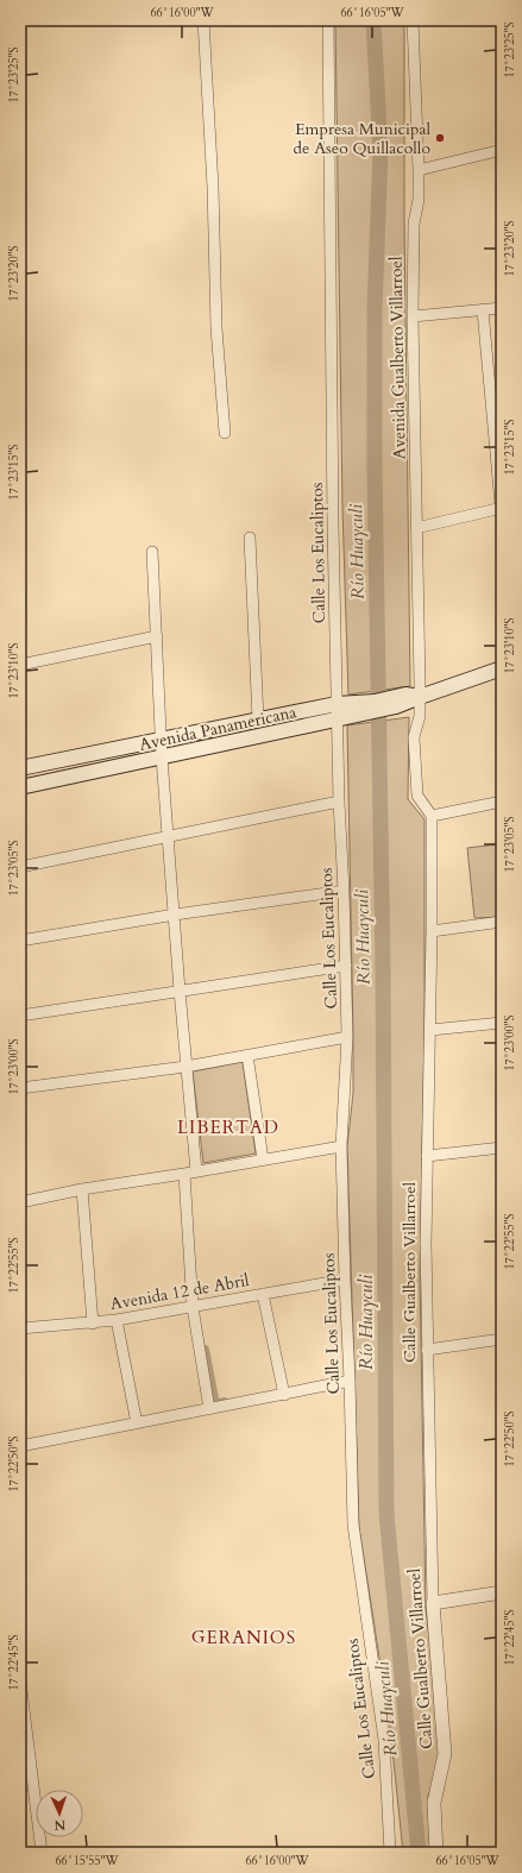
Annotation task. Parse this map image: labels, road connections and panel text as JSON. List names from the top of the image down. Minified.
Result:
{"streets":{"main road":["Avenida Panamericana"],"street":["Avenida Gualberto Villarroel","Calle Los Eucaliptos","Calle Gualberto Villarroel","Avenida 12 de Abril"]},"crossings":[["Avenida Gualberto Villarroel","Avenida Panamericana"],["Calle Los Eucaliptos","Avenida Panamericana"],["Calle Los Eucaliptos","Avenida 12 de Abril"]],"districts":["LIBERTAD","GERANIOS"],"water":["Río Huayculi"],"places":["Empresa Municipal de Aseo Quillacollo"],"north":"bottom","coordinates":["66°16'00\"W","66°16'05\"W","17°23'25\"S","17°23'20\"S","17°23'15\"S","17°23'10\"S","17°23'05\"S","17°23'00\"S","17°22'55\"S","17°22'50\"S","17°22'45\"S","66°15'55\"W"]}
